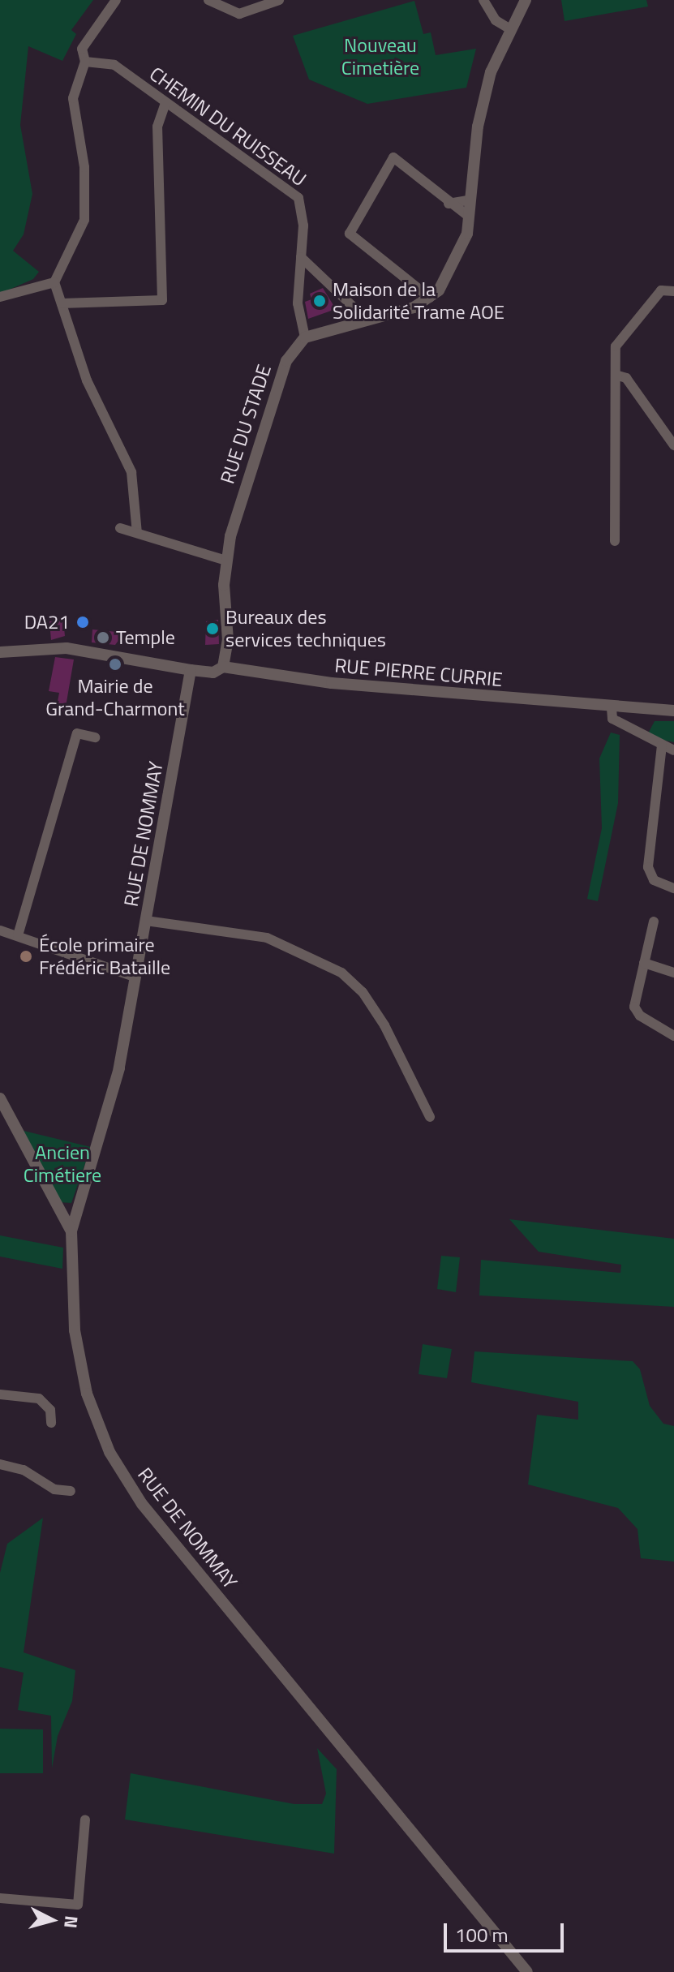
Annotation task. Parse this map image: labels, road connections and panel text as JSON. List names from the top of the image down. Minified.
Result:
{"streets":{"street":["CHEMIN DU RUISSEAU","RUE DU STADE","RUE PIERRE CURRIE","RUE DE NOMMAY"]},"crossings":[["CHEMIN DU RUISSEAU","RUE DU STADE"],["RUE DU STADE","RUE PIERRE CURRIE"],["RUE PIERRE CURRIE","RUE DE NOMMAY"]],"parks":["Nouveau Cimetière","Ancien Cimétiere"],"places":["Maison de la Solidarité Trame AOE","DA21","Bureaux des services techniques","Temple","Mairie de Grand-Charmont","École primaire Frédéric Bataille"],"scale_bar":"100 m","north":"right"}
